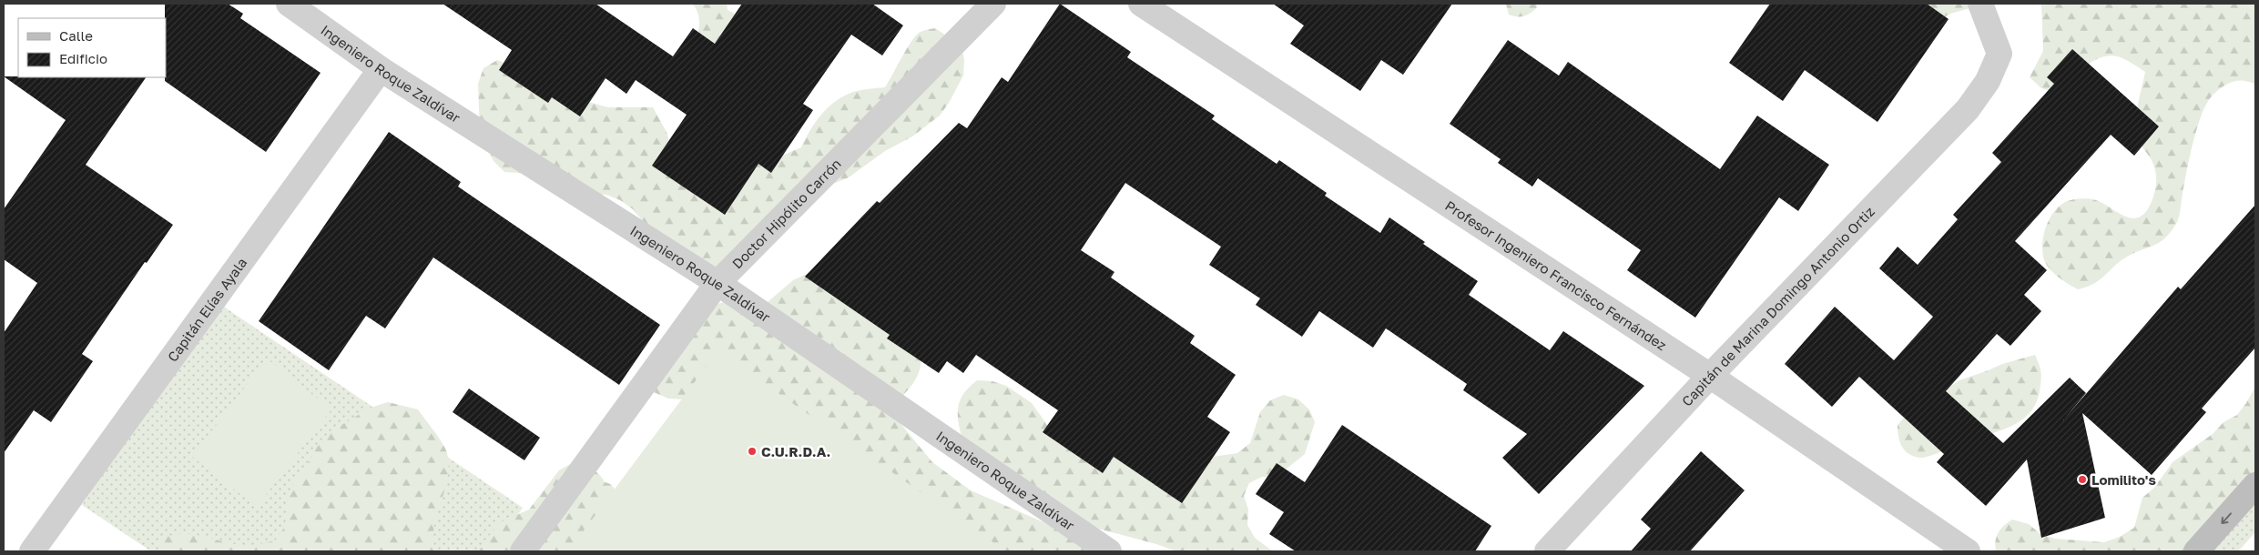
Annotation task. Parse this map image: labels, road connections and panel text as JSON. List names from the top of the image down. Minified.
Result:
{"streets":{"street":["Ingeniero Roque Zaldívar","Doctor Hipólito Carrón","Profesor Ingeniero Francisco Fernández","Capitán de Marina Domingo Antonio Ortiz","Capitán Elías Ayala"]},"crossings":[["Ingeniero Roque Zaldívar","Doctor Hipólito Carrón"],["Ingeniero Roque Zaldívar","Capitán Elías Ayala"],["Profesor Ingeniero Francisco Fernández","Capitán de Marina Domingo Antonio Ortiz"]],"places":["C.U.R.D.A.","Lomilito's"],"legend":["Calle","Edificio"]}
